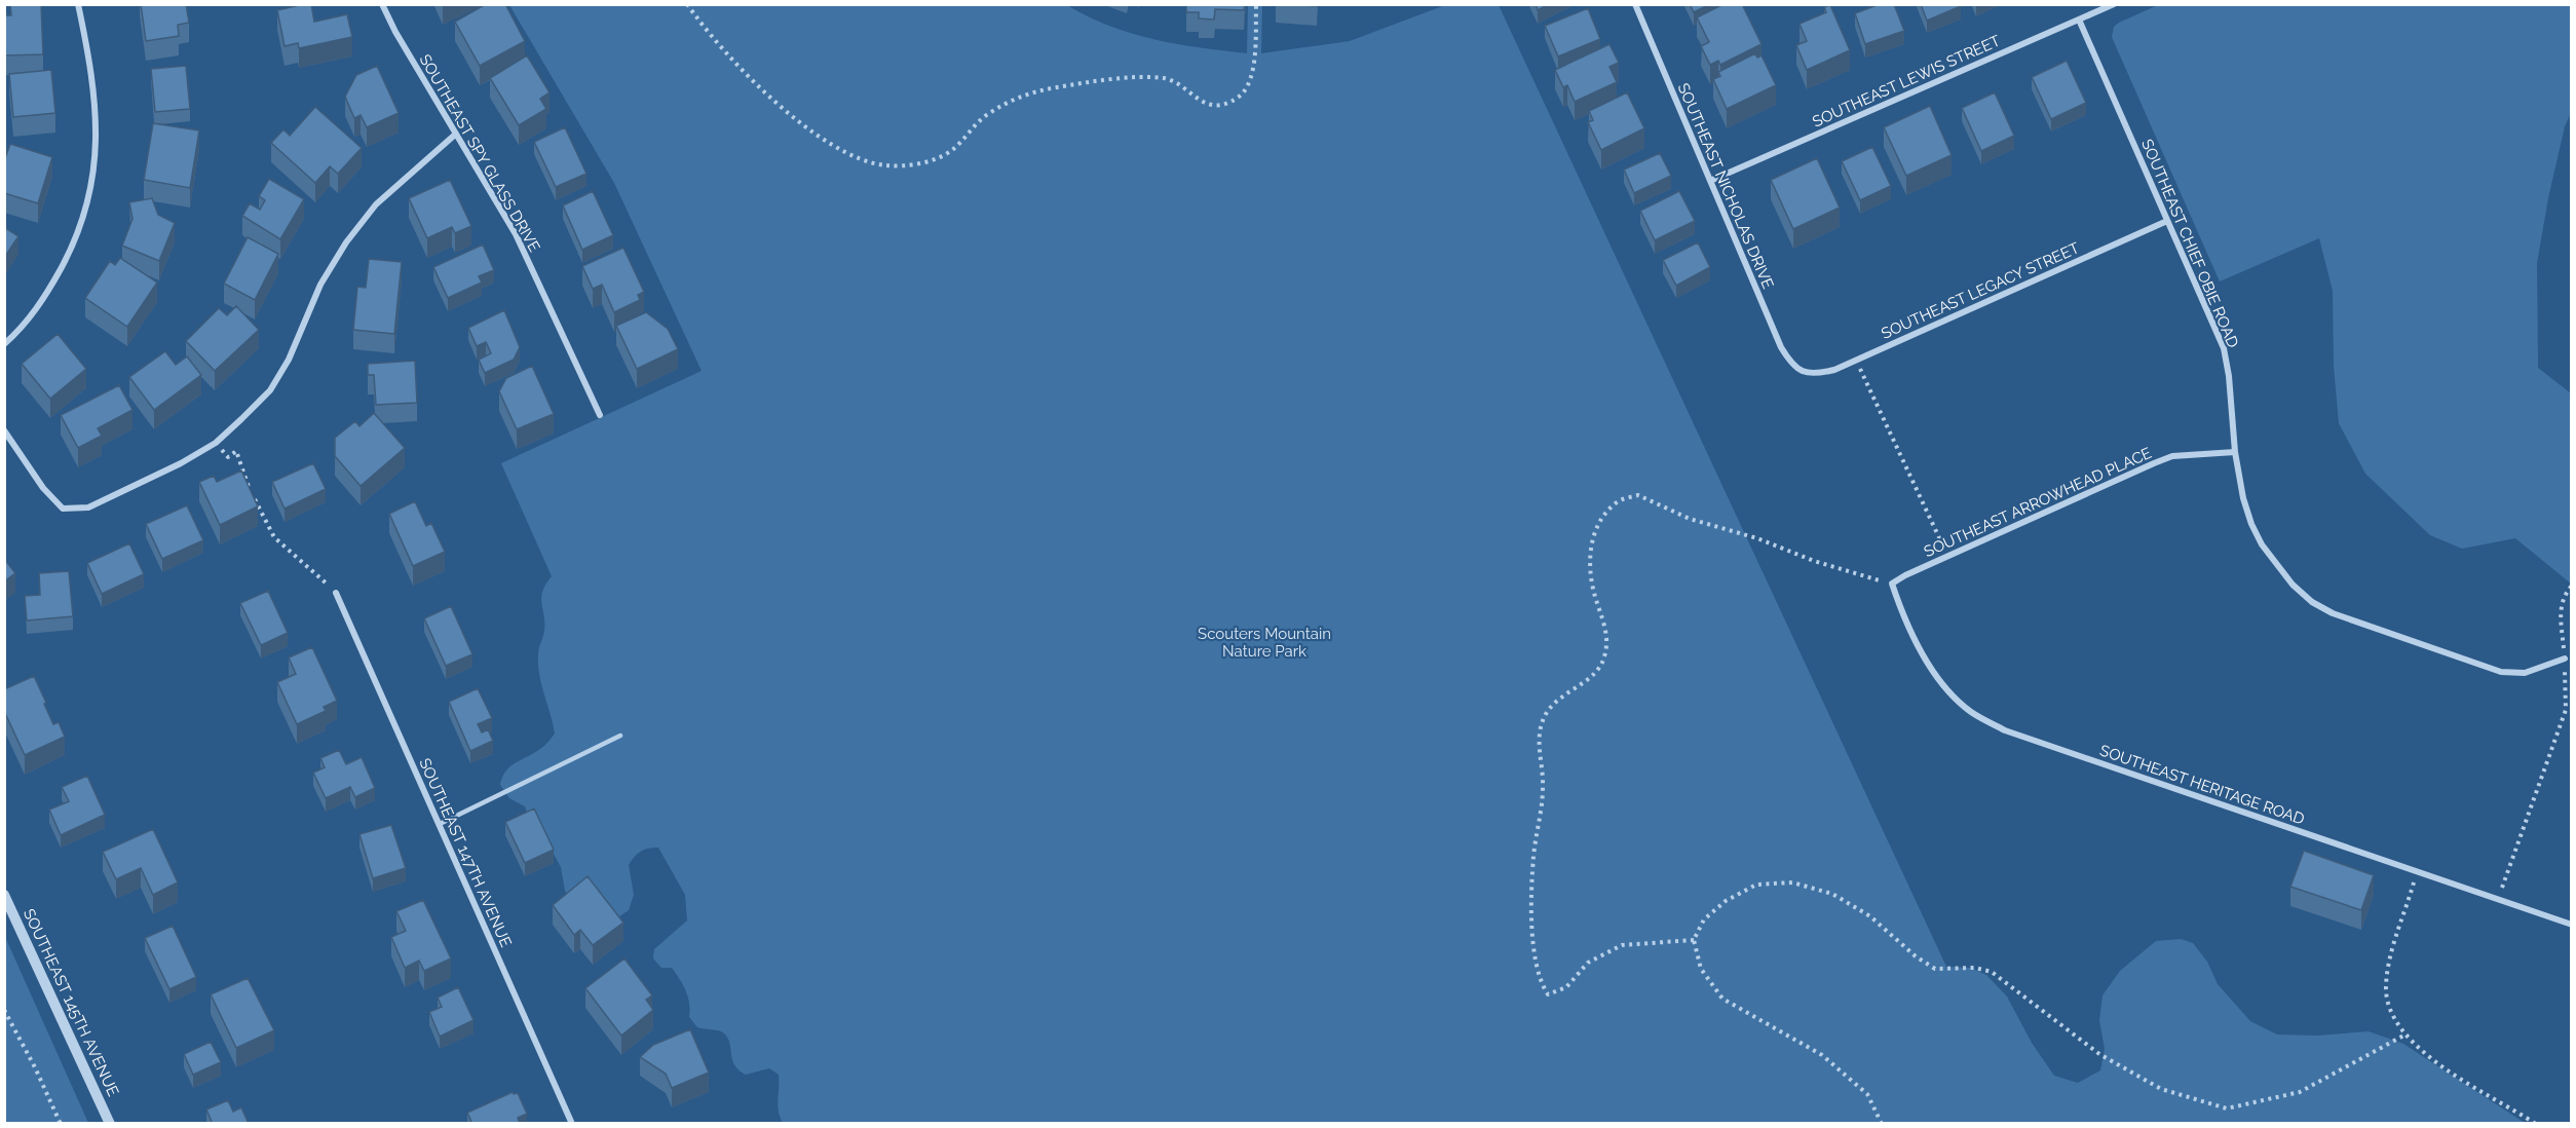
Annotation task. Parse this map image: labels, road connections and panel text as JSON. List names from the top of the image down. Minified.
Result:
{"streets":{"street":["SOUTHEAST LEWIS STREET","SOUTHEAST SPY GLASS DRIVE","SOUTHEAST NICHOLAS DRIVE","SOUTHEAST CHIEF OBIE ROAD","SOUTHEAST LEGACY STREET","SOUTHEAST ARROWHEAD PLACE","SOUTHEAST HERITAGE ROAD","SOUTHEAST 147TH AVENUE","SOUTHEAST 145TH AVENUE"]},"crossings":[["SOUTHEAST LEWIS STREET","SOUTHEAST NICHOLAS DRIVE"],["SOUTHEAST LEWIS STREET","SOUTHEAST CHIEF OBIE ROAD"],["SOUTHEAST NICHOLAS DRIVE","SOUTHEAST LEGACY STREET"],["SOUTHEAST CHIEF OBIE ROAD","SOUTHEAST LEGACY STREET"],["SOUTHEAST CHIEF OBIE ROAD","SOUTHEAST ARROWHEAD PLACE"],["SOUTHEAST ARROWHEAD PLACE","SOUTHEAST HERITAGE ROAD"]],"parks":["Scouters Mountain Nature Park"]}
